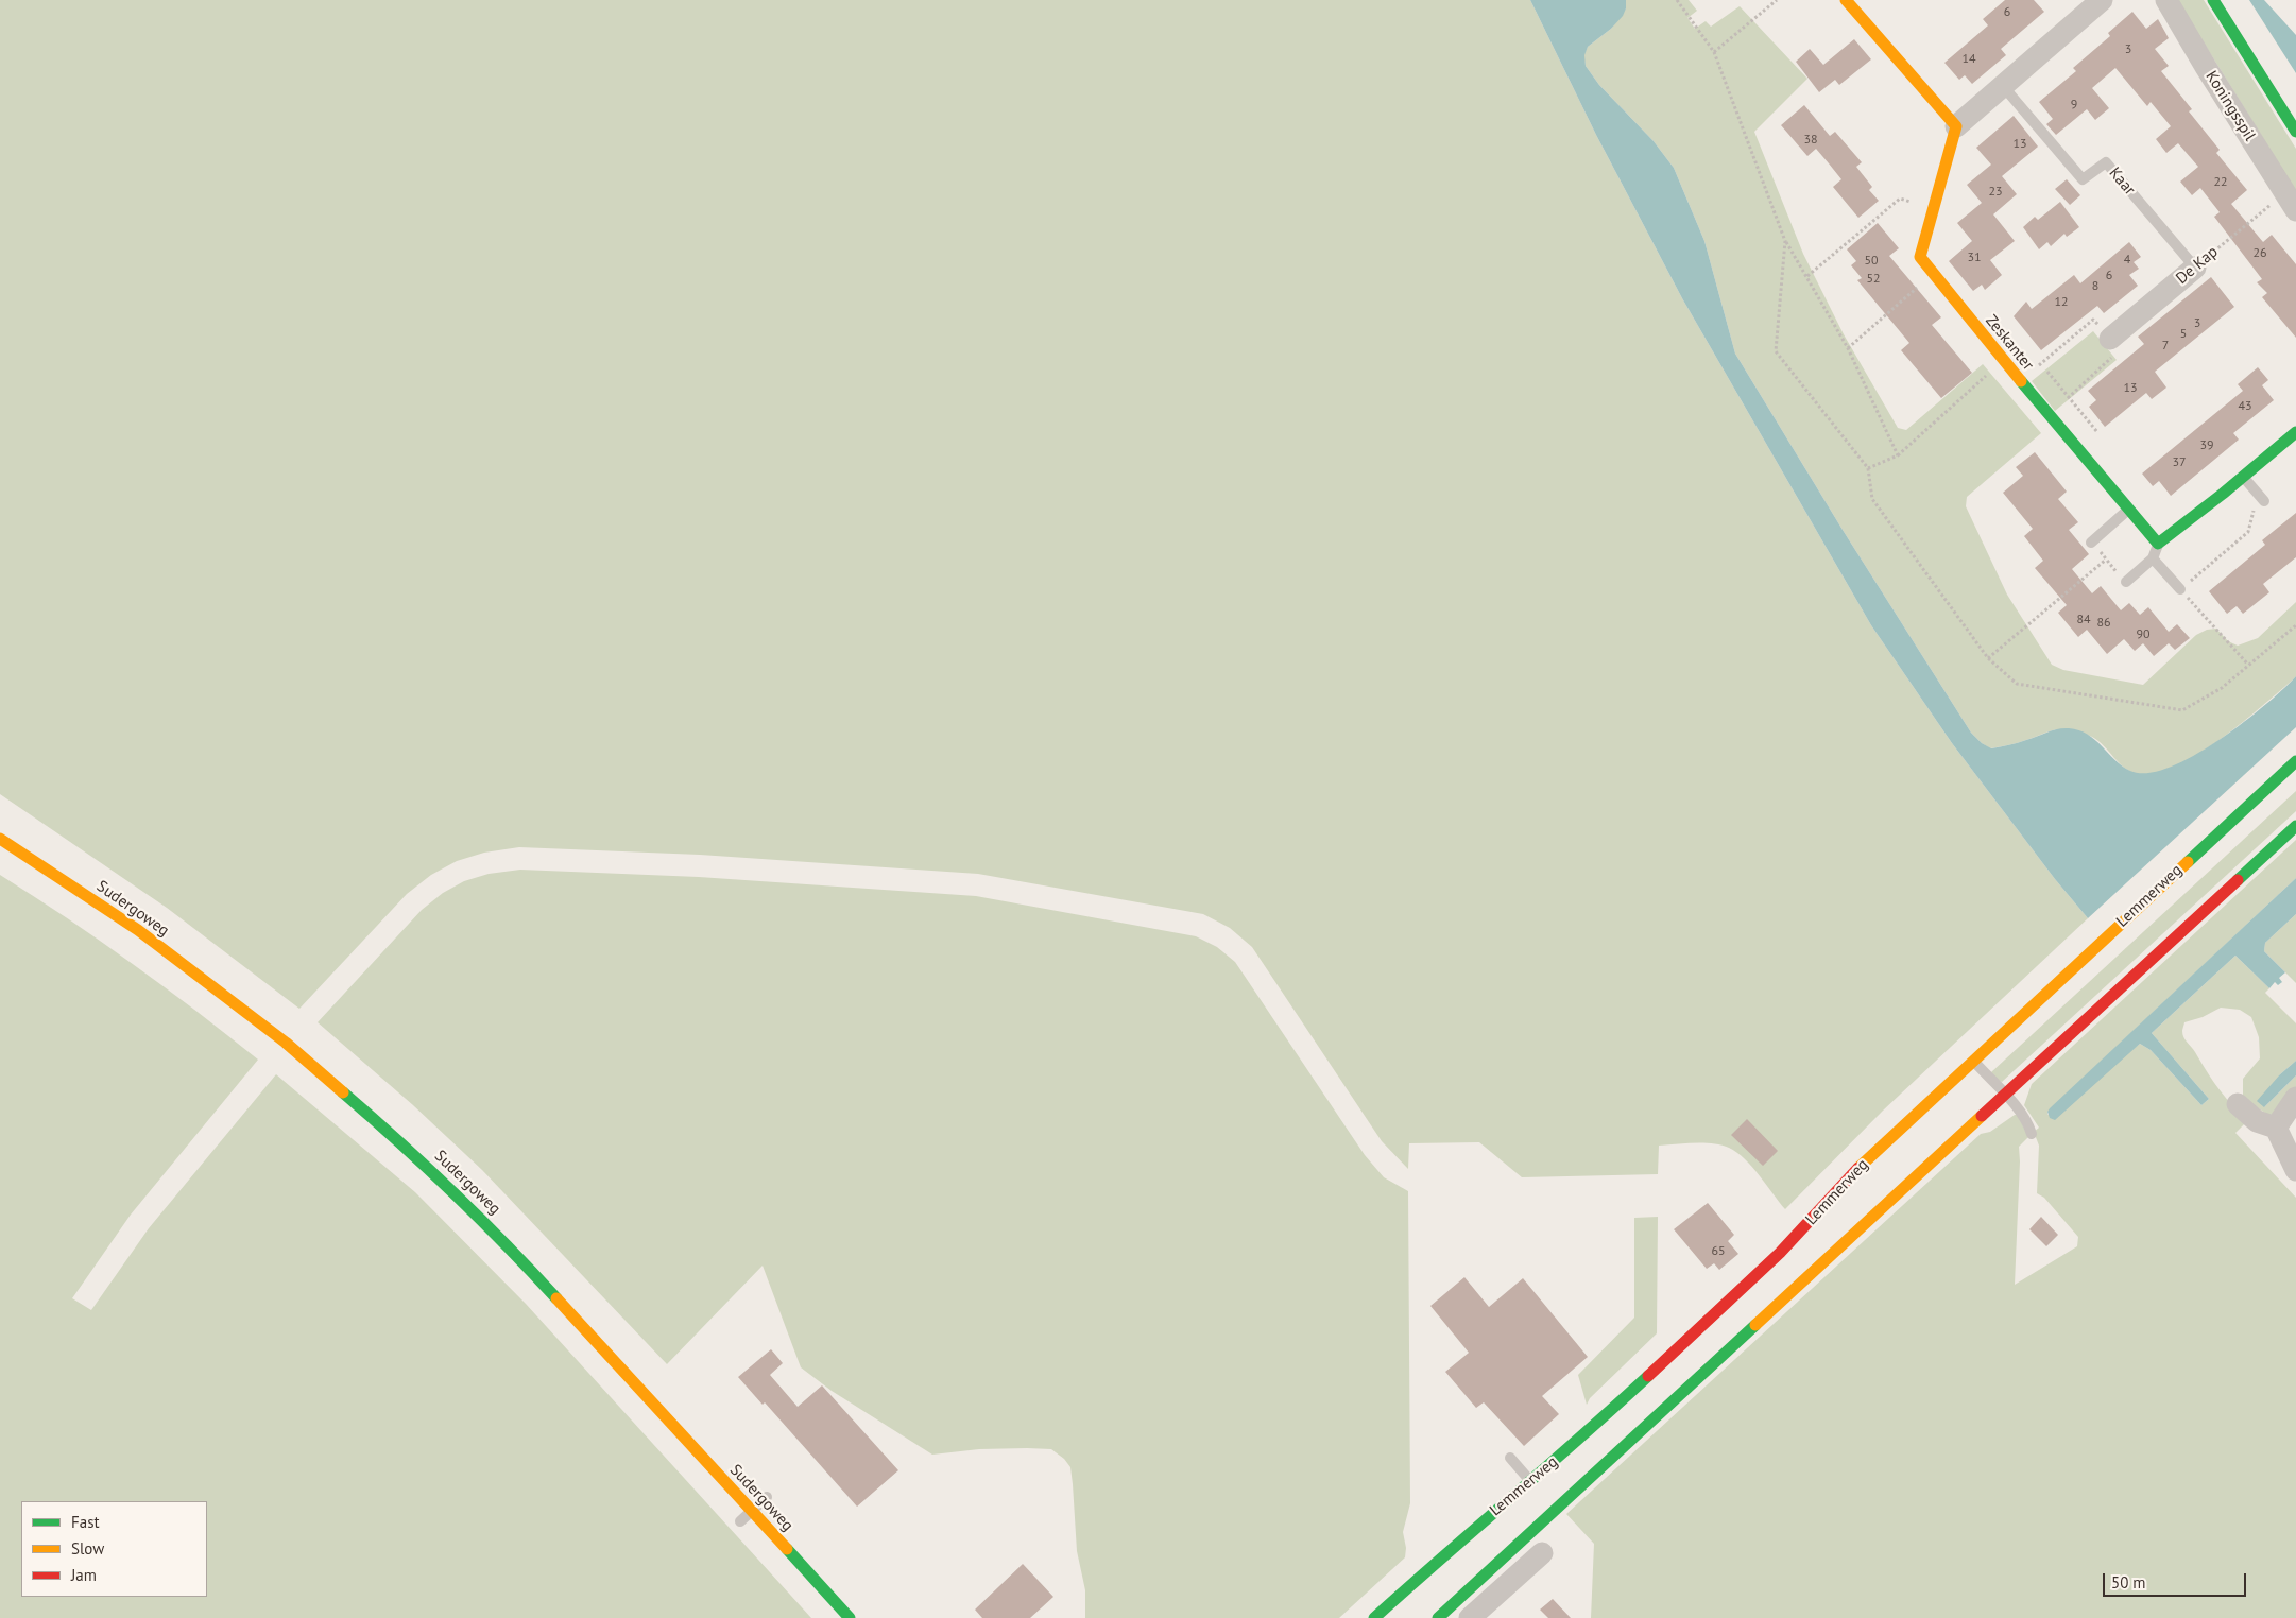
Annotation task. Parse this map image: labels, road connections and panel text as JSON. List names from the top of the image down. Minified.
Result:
{"streets":{"street":["Koningsspil","De Kap","Zeskanter","Lemmerweg","Sudergoweg"],"lane":["Kaar"]},"crossings":[["Koningsspil","De Kap"],["Kaar","De Kap"]],"house_numbers":["6","3","14","9","38","13","22","23","26","31","4","50","6","52","8","12","3","5","7","13","43","39","37","84","86","90","65"],"legend":["Fast","Slow","Jam"],"scale_bar":"50 m"}
